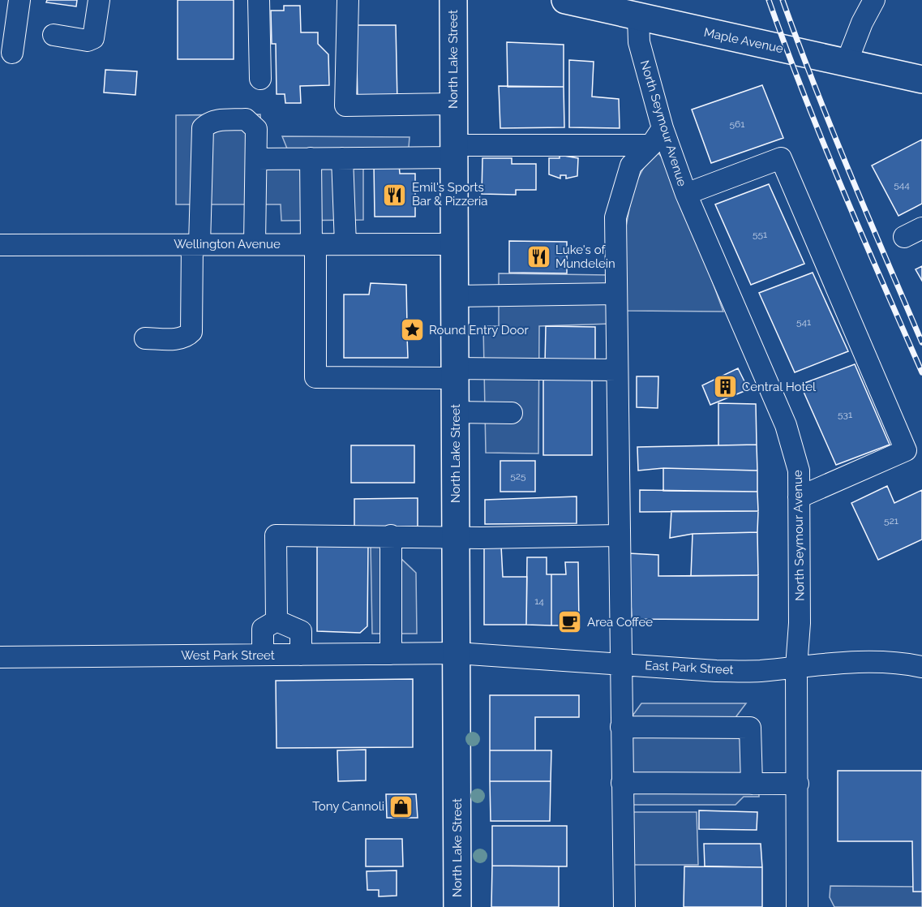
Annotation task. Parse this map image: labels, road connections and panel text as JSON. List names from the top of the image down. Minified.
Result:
{"streets":{"main road":["Maple Avenue","North Lake Street"],"street":["North Seymour Avenue","Wellington Avenue","West Park Street","East Park Street"]},"crossings":[["Maple Avenue","North Seymour Avenue"],["North Lake Street","Wellington Avenue"],["North Lake Street","West Park Street"],["North Lake Street","East Park Street"],["North Seymour Avenue","East Park Street"],["West Park Street","East Park Street"]],"places":{"restaurant":["Emil's Sports Bar & Pizzeria","Luke's of Mundelein"],"place":["Round Entry Door"],"building":["Central Hotel"],"cafe":["Area Coffee"],"shop":["Tony Cannoli"]},"house_numbers":["561","544","551","541","531","525","521","14"]}
